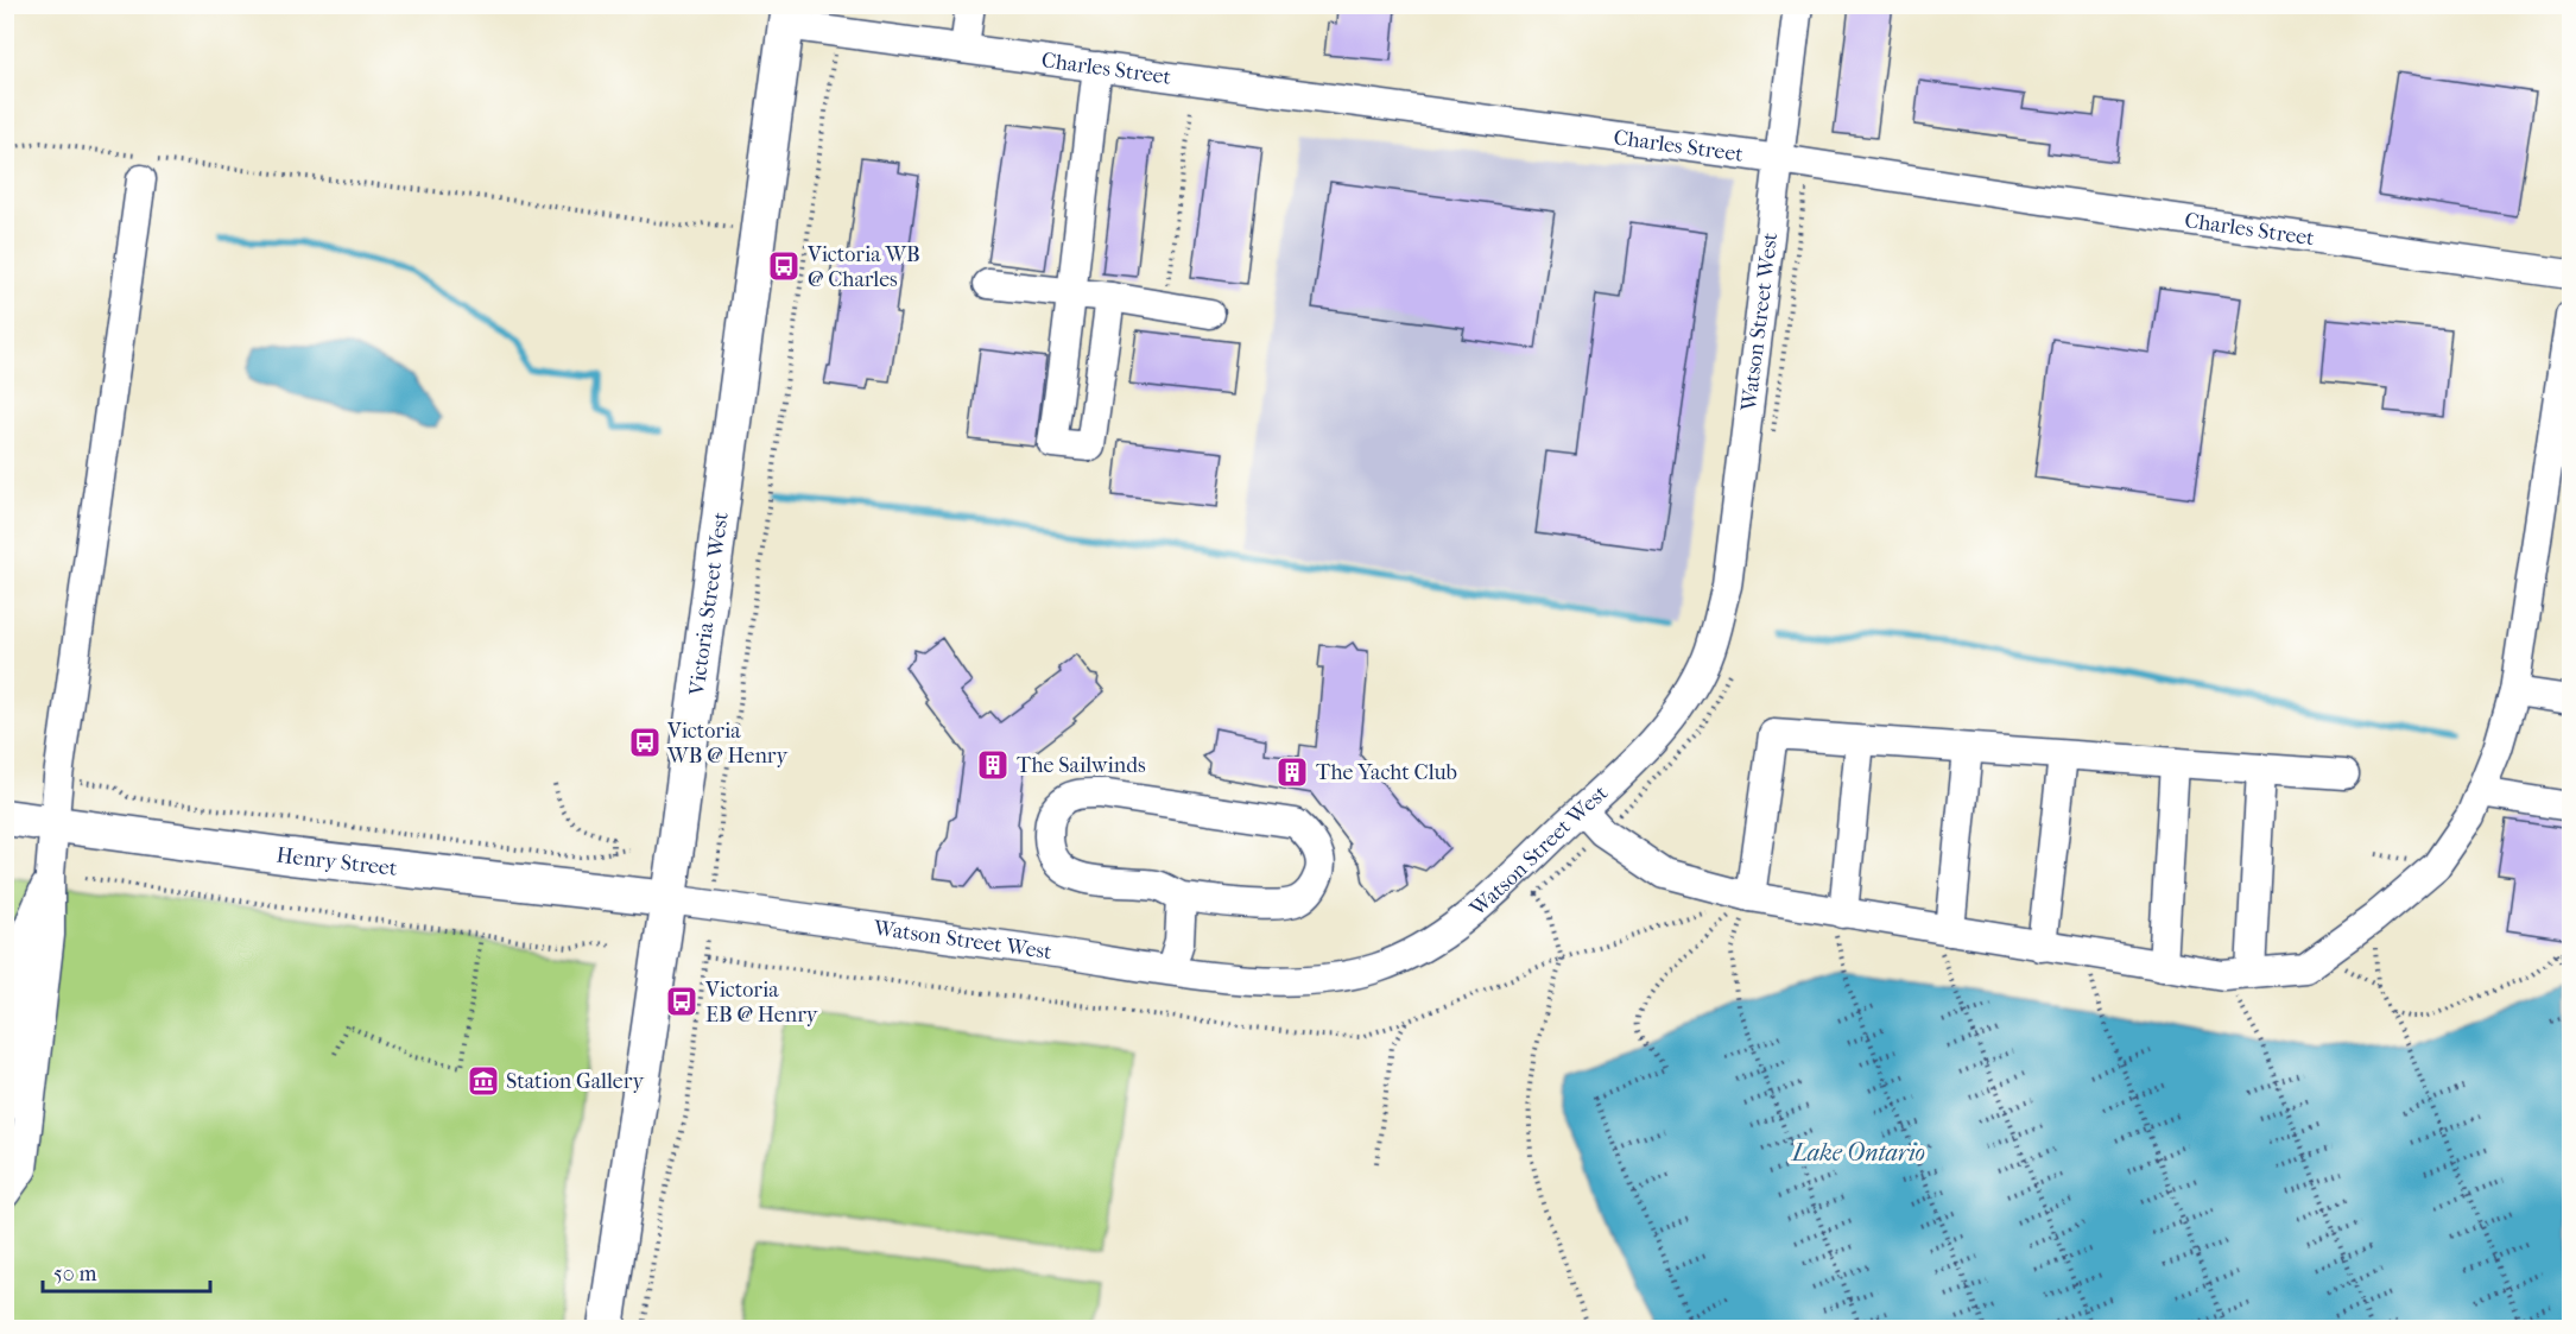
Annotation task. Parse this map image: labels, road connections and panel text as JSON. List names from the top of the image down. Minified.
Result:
{"streets":{"main road":["Victoria Street West","Henry Street"],"street":["Charles Street","Watson Street West"]},"crossings":[["Charles Street","Watson Street West"],["Charles Street","Victoria Street West"],["Watson Street West","Victoria Street West"],["Watson Street West","Henry Street"],["Victoria Street West","Henry Street"]],"water":["Lake Ontario"],"places":{"bus stop":["Victoria WB @ Charles","Victoria WB @ Henry","Victoria EB @ Henry"],"building":["The Sailwinds","The Yacht Club"],"museum":["Station Gallery"]},"scale_bar":"50 m"}
